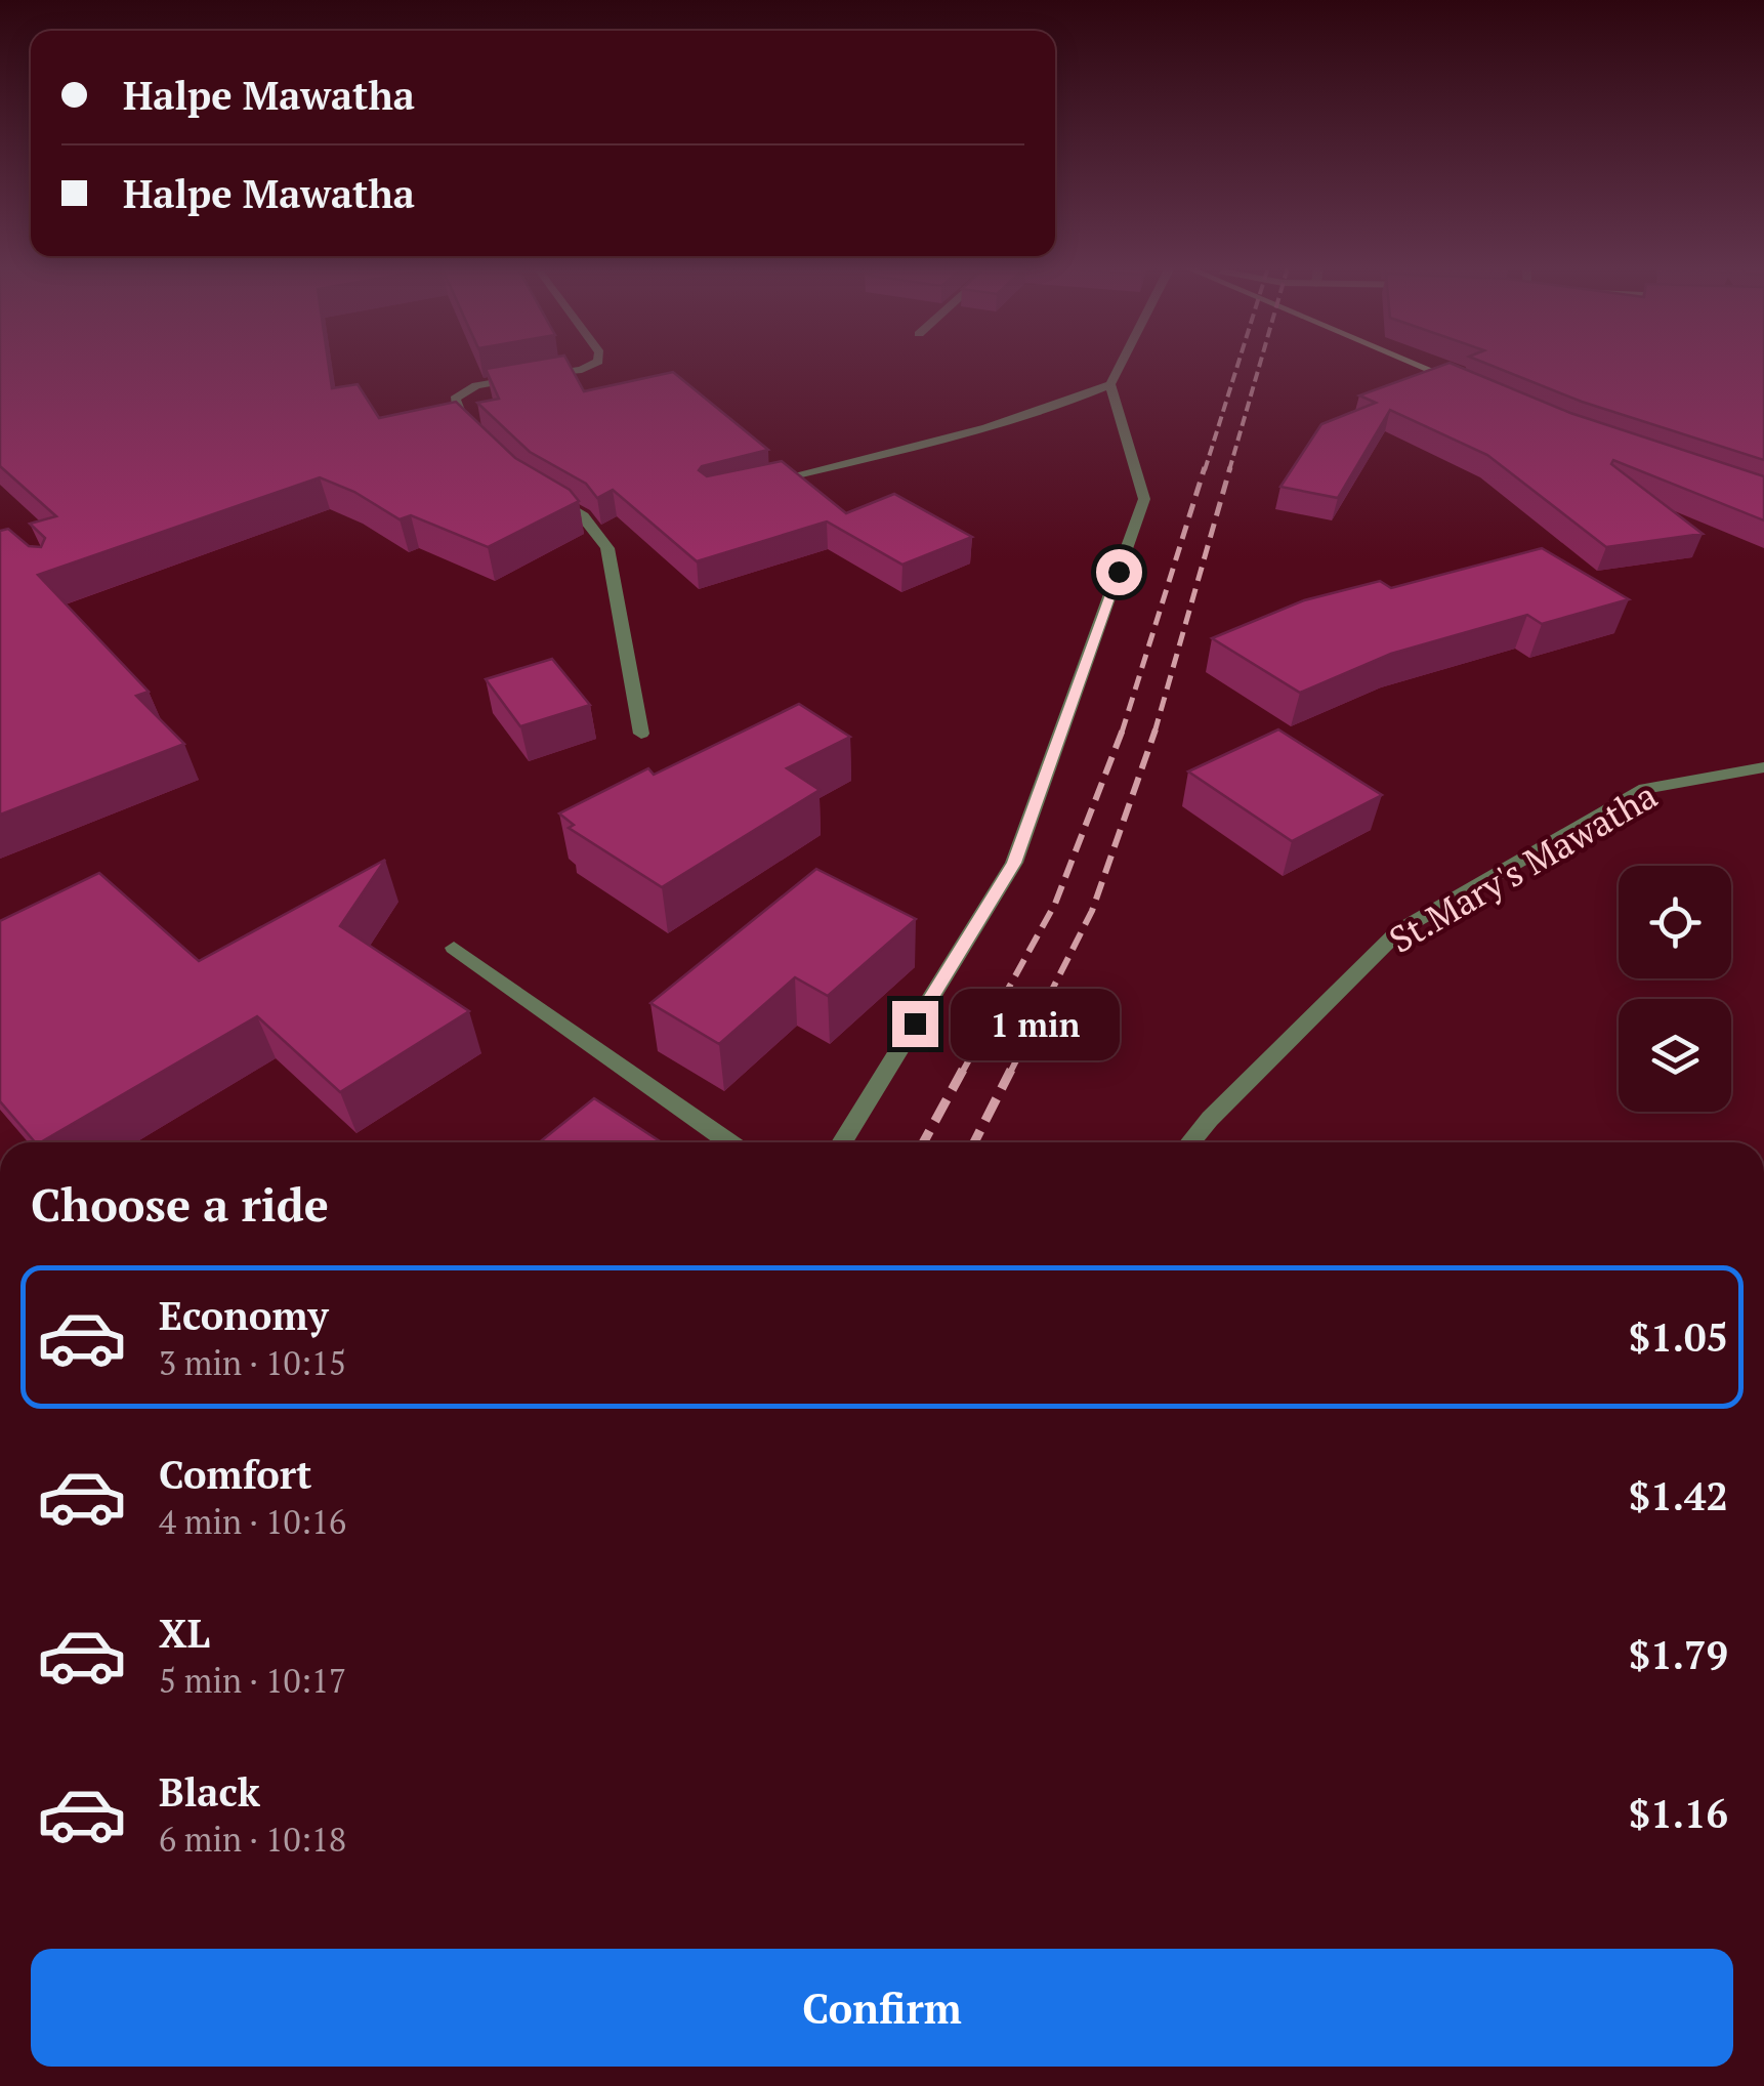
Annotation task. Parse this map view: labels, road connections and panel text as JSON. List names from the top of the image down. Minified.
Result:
{"streets":{"street":["St.Mary's Mawatha"]},"page":{"banner":["Halpe Mawatha","Halpe Mawatha"],"bubble":"1 min","heading":"Choose a ride","list":[{"name":"Economy","note":"3 min · 10:15","value":"$1.05"},{"name":"Comfort","note":"4 min · 10:16","value":"$1.42"},{"name":"XL","note":"5 min · 10:17","value":"$1.79"},{"name":"Black","note":"6 min · 10:18","value":"$1.16"}],"buttons":"Confirm"}}
